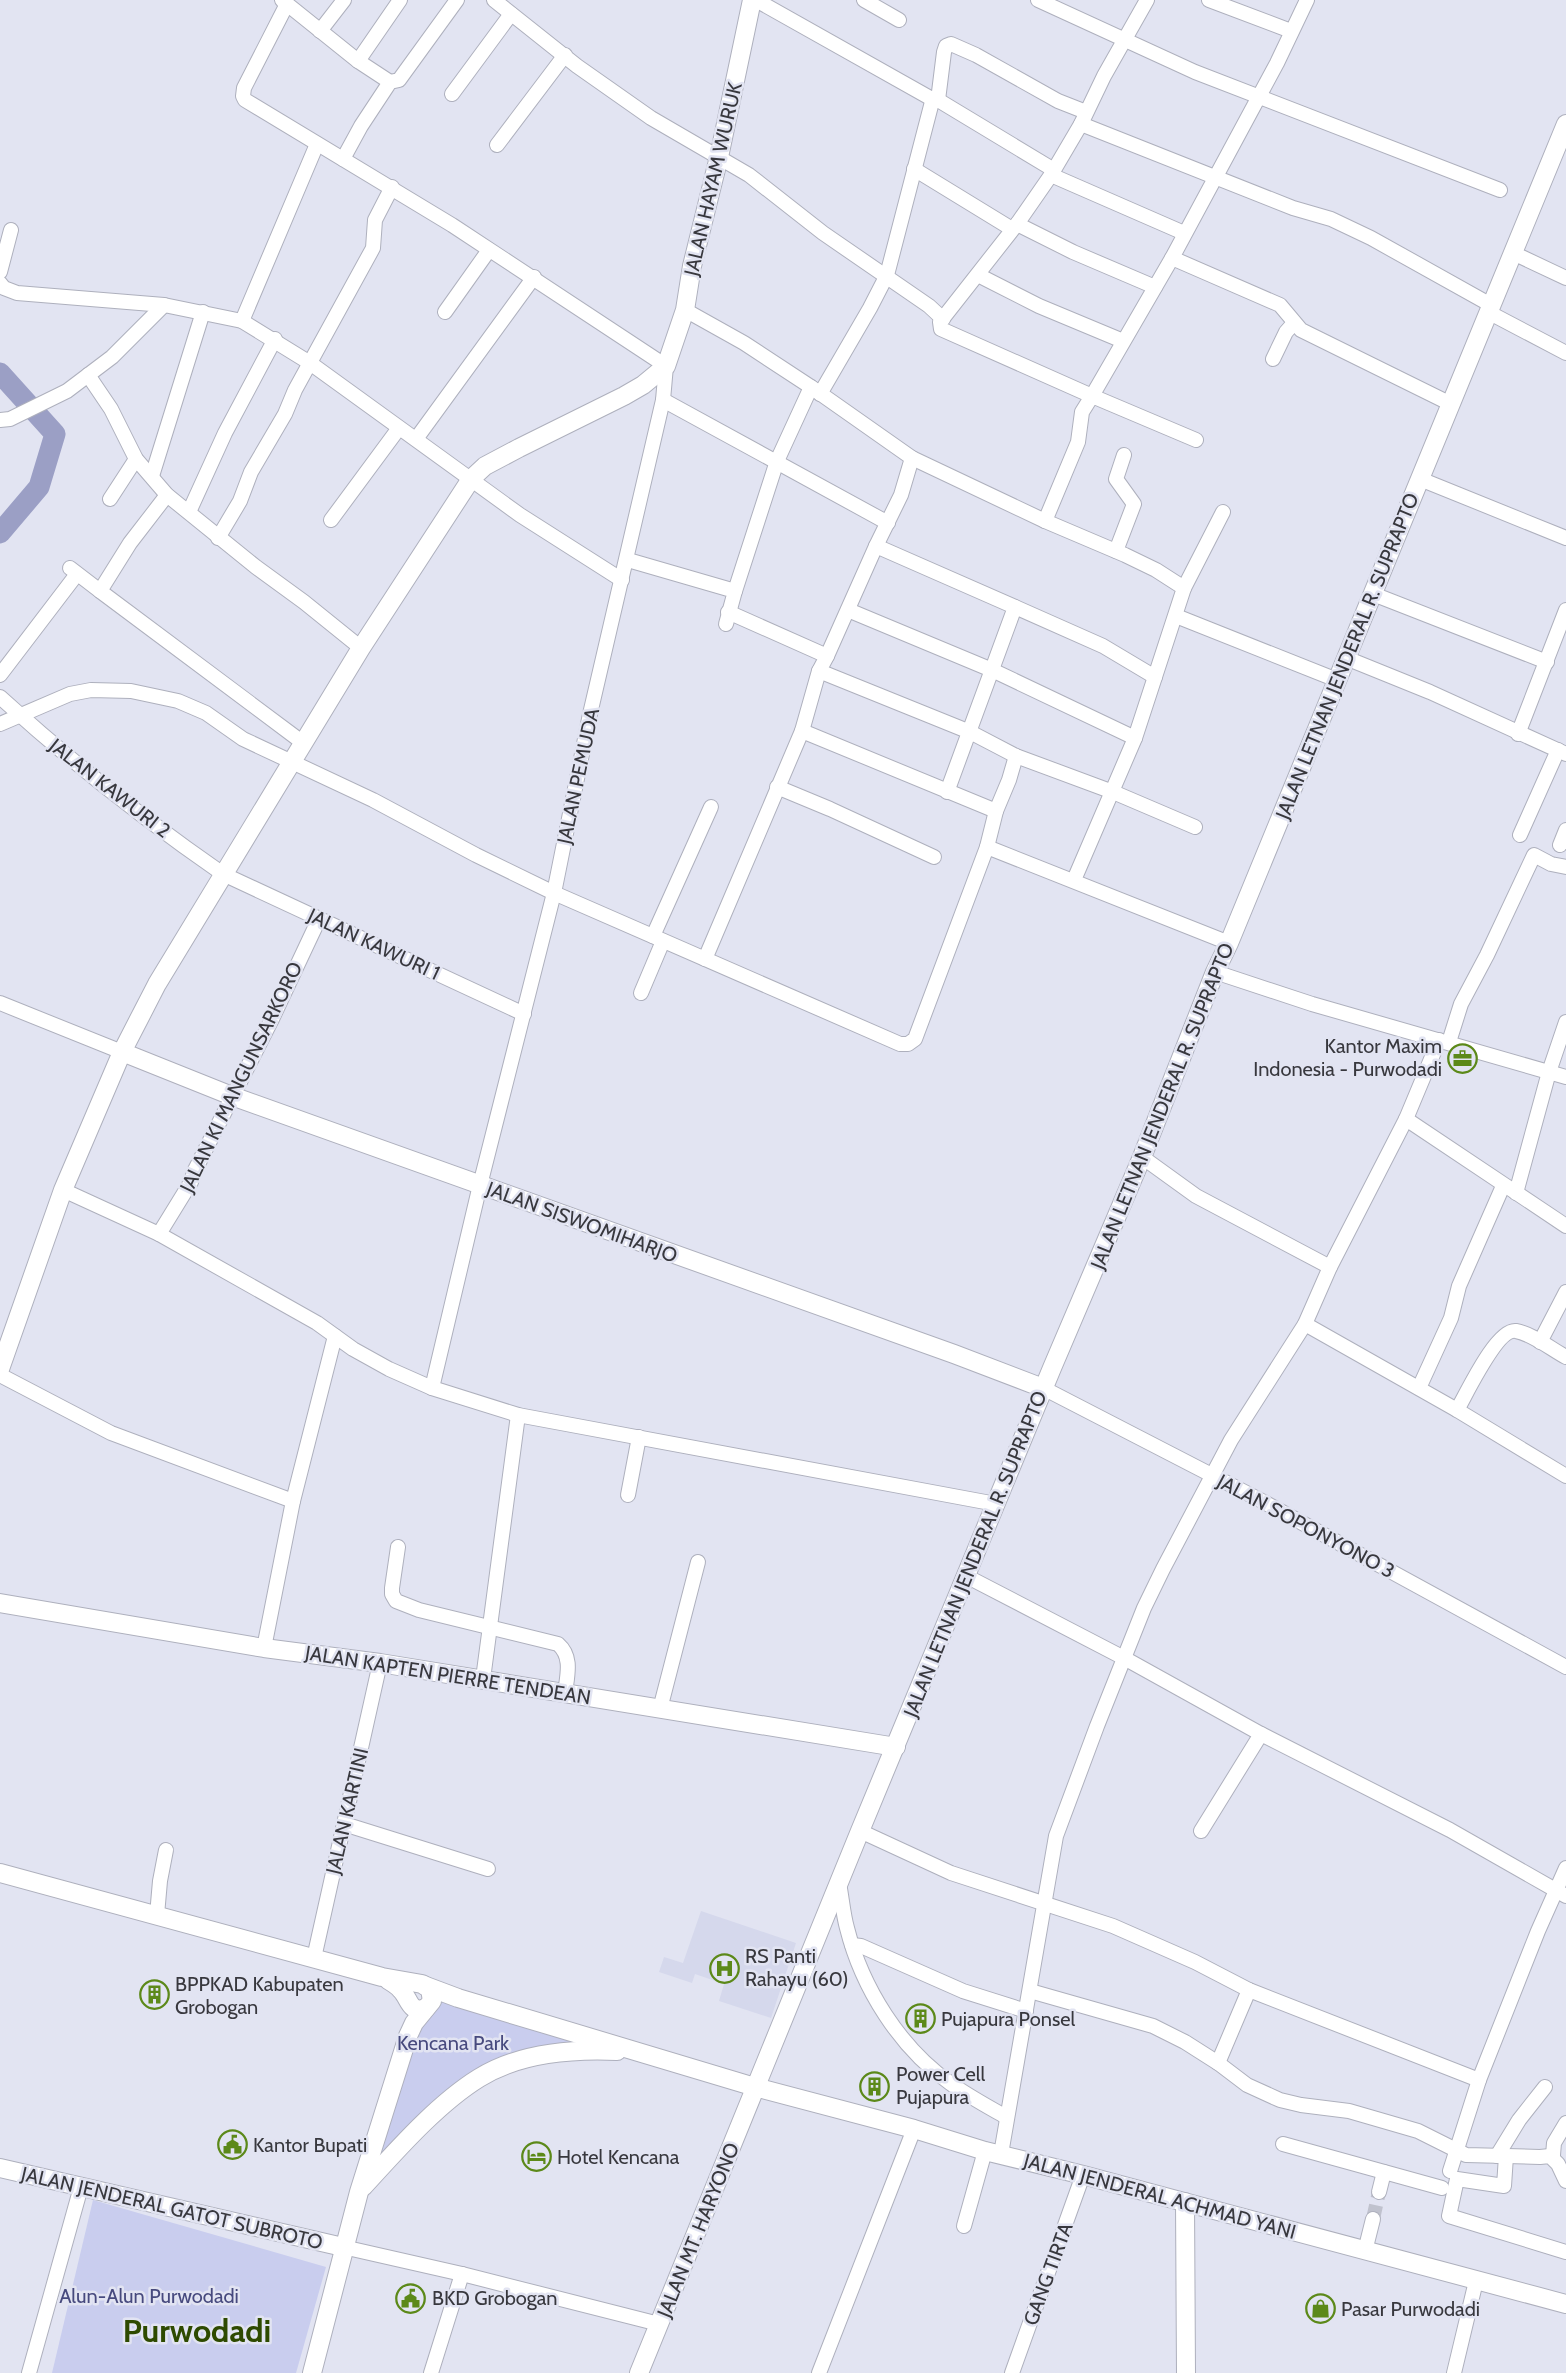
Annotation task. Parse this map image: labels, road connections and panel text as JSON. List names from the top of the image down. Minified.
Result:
{"streets":{"main road":["JALAN HAYAM WURUK","JALAN LETNAN JENDERAL R. SUPRAPTO","JALAN SISWOMIHARJO","JALAN KAPTEN PIERRE TENDEAN","JALAN JENDERAL ACHMAD YANI","JALAN JENDERAL GATOT SUBROTO","JALAN MT. HARYONO"],"street":["JALAN PEMUDA","JALAN KAWURI 2","JALAN KAWURI 1","JALAN KI MANGUNSARKORO","JALAN SOPONYONO 3","JALAN KARTINI","GANG TIRTA"]},"crossings":[["JALAN HAYAM WURUK","JALAN PEMUDA"],["JALAN LETNAN JENDERAL R. SUPRAPTO","JALAN SISWOMIHARJO"],["JALAN LETNAN JENDERAL R. SUPRAPTO","JALAN SOPONYONO 3"],["JALAN LETNAN JENDERAL R. SUPRAPTO","JALAN KAPTEN PIERRE TENDEAN"],["JALAN LETNAN JENDERAL R. SUPRAPTO","JALAN JENDERAL ACHMAD YANI"],["JALAN LETNAN JENDERAL R. SUPRAPTO","JALAN MT. HARYONO"],["JALAN PEMUDA","JALAN KAWURI 1"],["JALAN PEMUDA","JALAN SISWOMIHARJO"],["JALAN KAWURI 2","JALAN KAWURI 1"],["JALAN KAWURI 1","JALAN KI MANGUNSARKORO"],["JALAN KI MANGUNSARKORO","JALAN SISWOMIHARJO"],["JALAN SISWOMIHARJO","JALAN SOPONYONO 3"],["JALAN KAPTEN PIERRE TENDEAN","JALAN KARTINI"],["JALAN JENDERAL ACHMAD YANI","JALAN MT. HARYONO"],["JALAN JENDERAL ACHMAD YANI","GANG TIRTA"]],"districts":["Purwodadi"],"parks":["Kencana Park","Alun-Alun Purwodadi"],"places":{"office":["Kantor Maxim Indonesia - Purwodadi"],"hospital":["RS Panti Rahayu (60)"],"building":["BPPKAD Kabupaten Grobogan","Pujapura Ponsel","Power Cell Pujapura"],"public building":["Kantor Bupati","BKD Grobogan"],"hotel":["Hotel Kencana"],"shop":["Pasar Purwodadi"]}}
